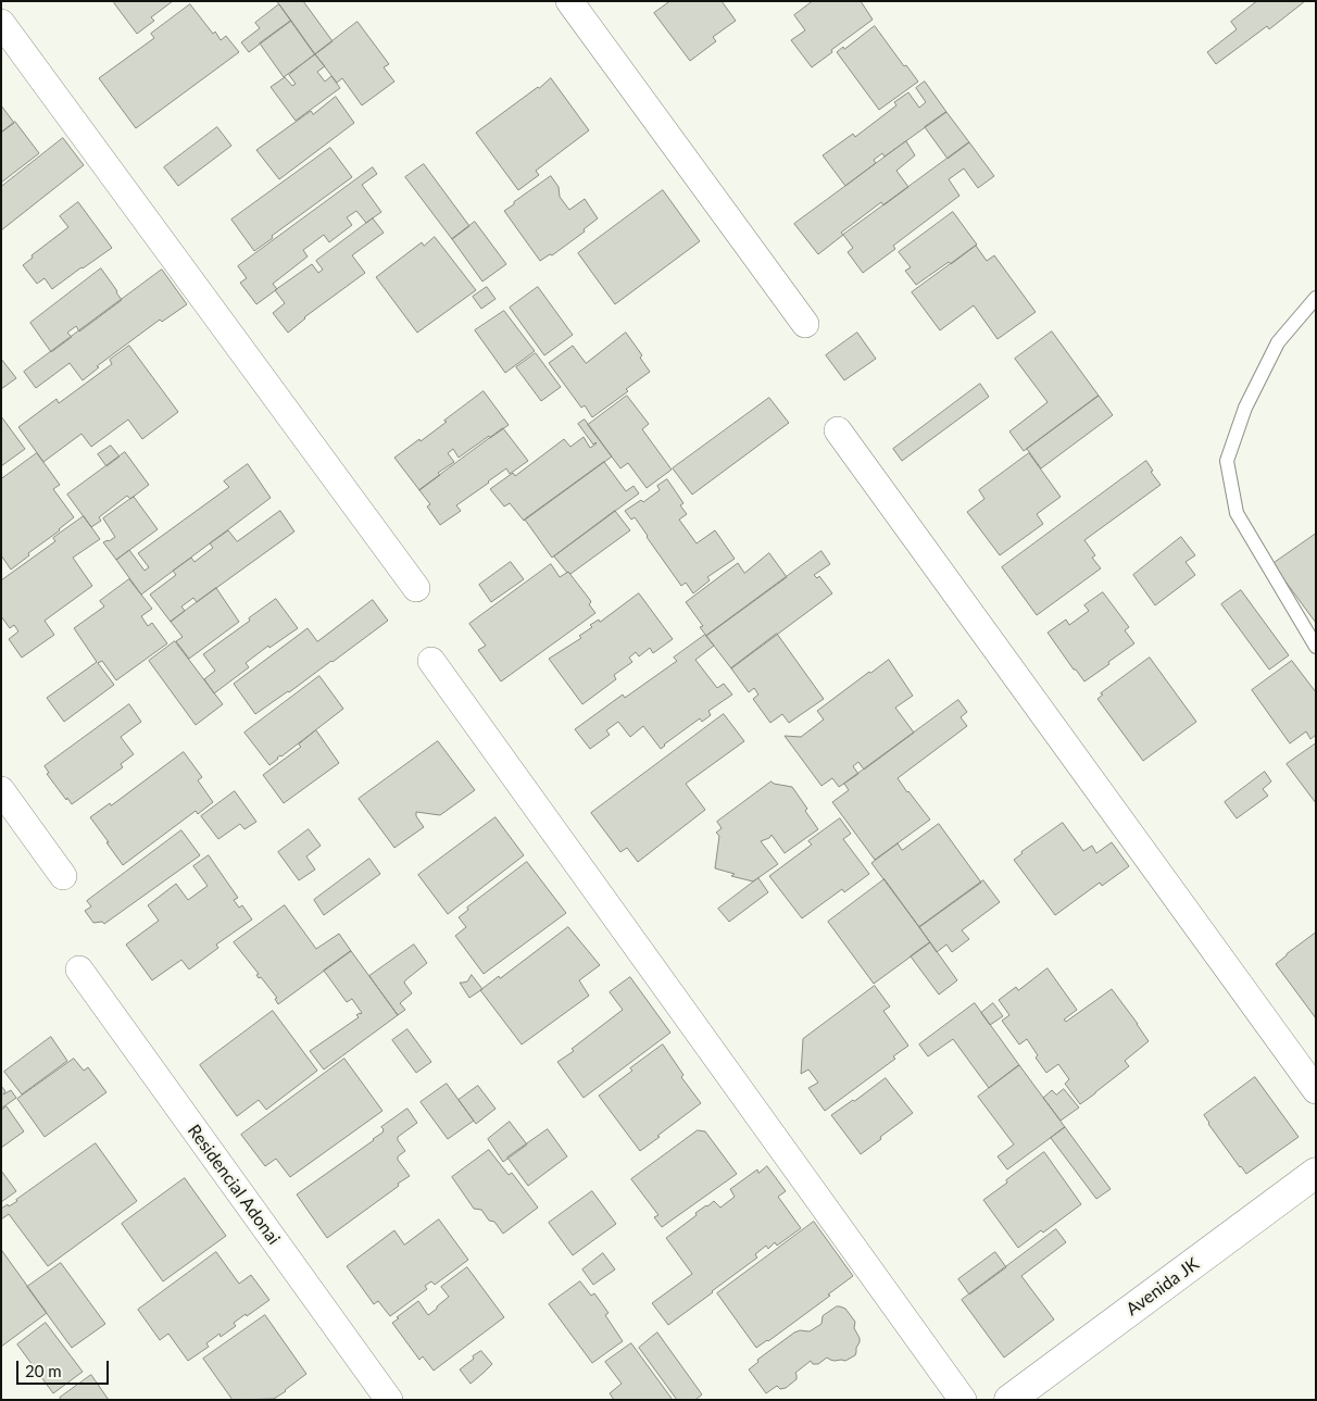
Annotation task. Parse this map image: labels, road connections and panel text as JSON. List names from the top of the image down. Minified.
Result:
{"streets":{"street":["Residencial Adonai","Avenida JK"]},"scale_bar":"20 m"}
